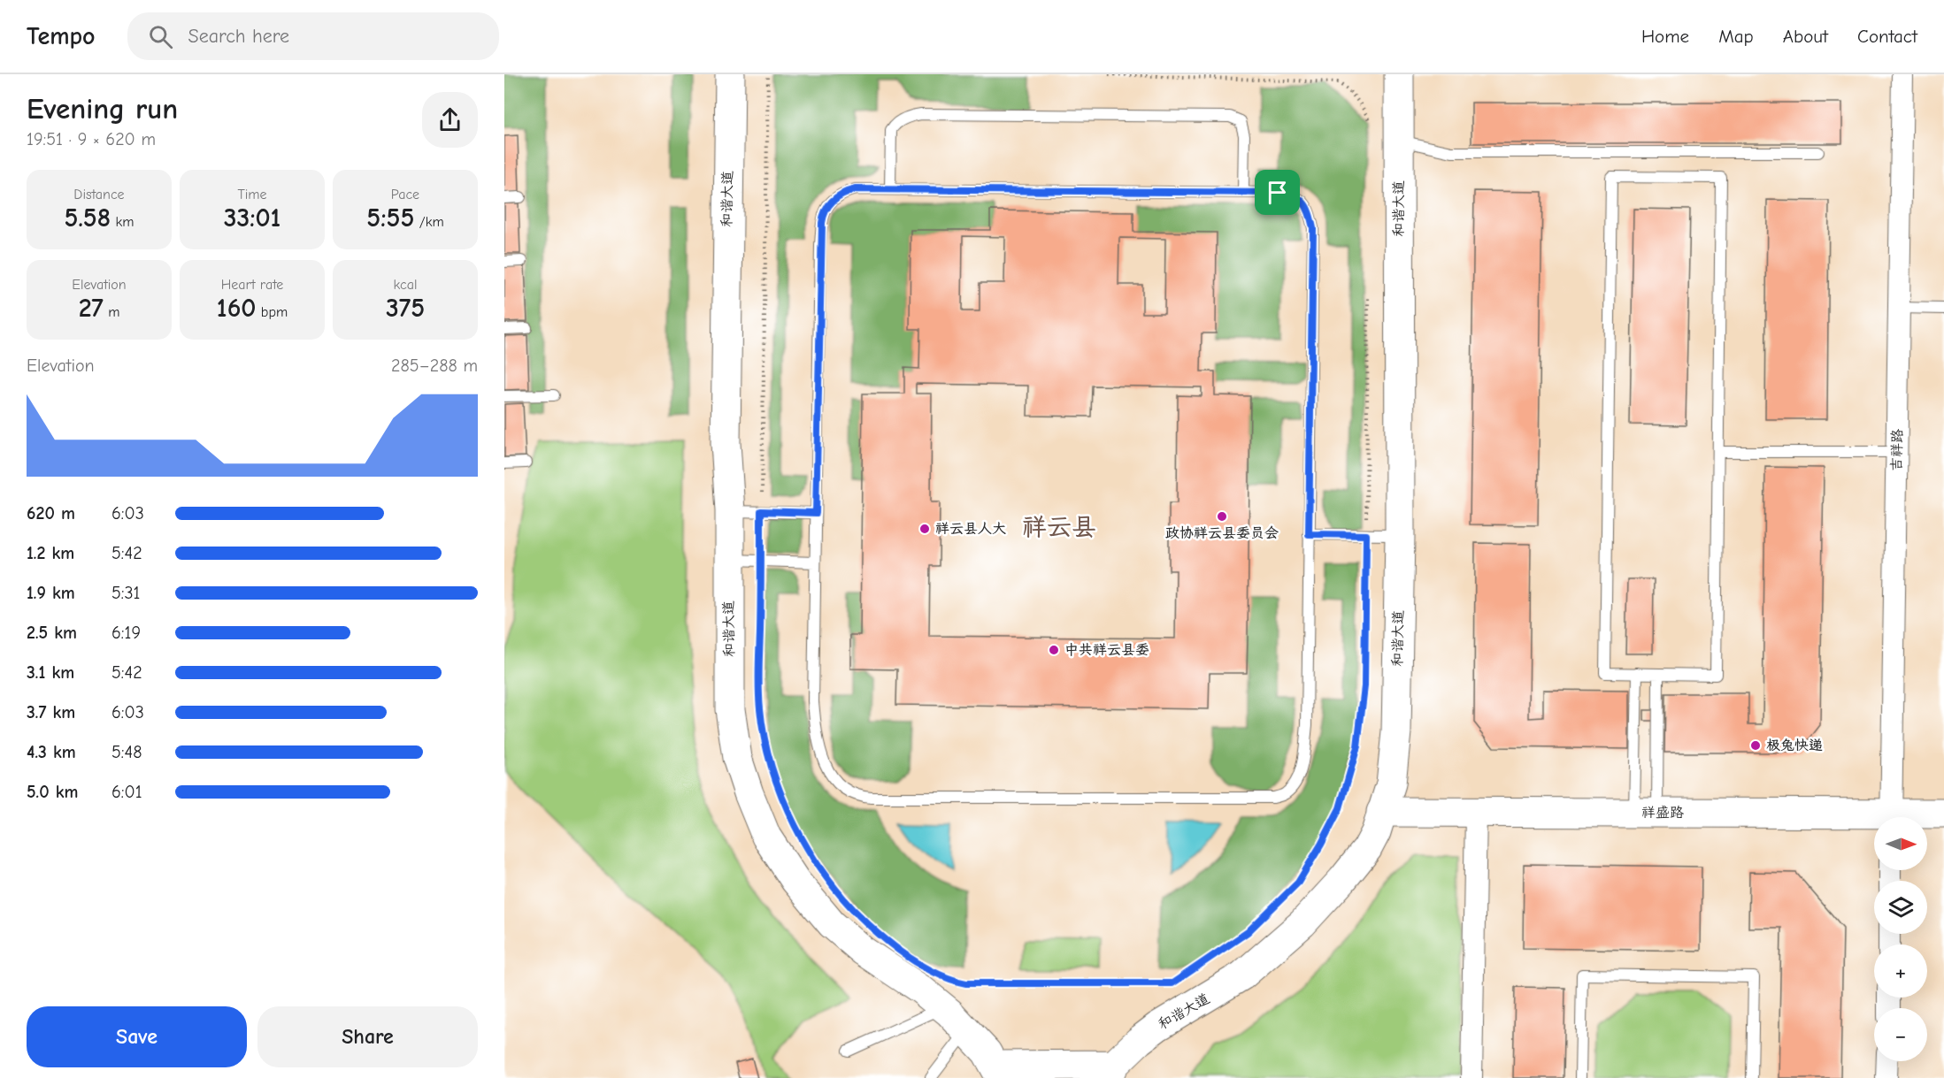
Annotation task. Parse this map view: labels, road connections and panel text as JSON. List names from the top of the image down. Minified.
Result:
{"streets":{"main road":["和谐大道","祥盛路"],"street":["吉祥路"]},"crossings":[["和谐大道","祥盛路"]],"districts":["祥云县"],"places":["政协祥云县委员会","祥云县人大","中共祥云县委","极兔快递"],"north":"right","page":{"header":"Tempo","search":"Search here","nav":["Home","Map","About","Contact"],"heading":["Evening run","19:51 · 9 × 620 m"],"stats":[["Distance","5.58 km"],["Time","33:01"],["Pace","5:55 /km"],["Elevation","27 m"],["Heart rate","160 bpm"],["kcal","375"]],"chart":["Elevation","285–288 m"],"list":[{"name":"620 m","note":"6:03"},{"name":"1.2 km","note":"5:42"},{"name":"1.9 km","note":"5:31"},{"name":"2.5 km","note":"6:19"},{"name":"3.1 km","note":"5:42"},{"name":"3.7 km","note":"6:03"},{"name":"4.3 km","note":"5:48"},{"name":"5.0 km","note":"6:01"}],"map_buttons":["+","−"],"buttons":["Save","Share"]}}
